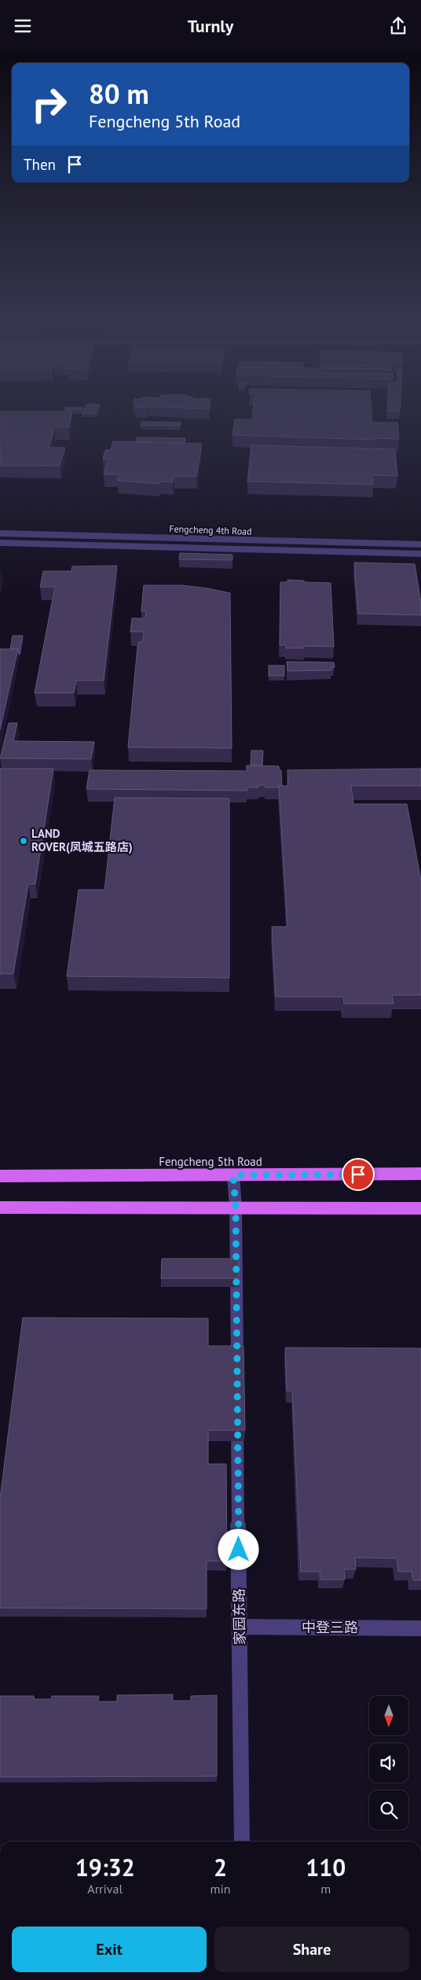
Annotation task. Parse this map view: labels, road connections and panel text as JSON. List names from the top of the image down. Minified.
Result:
{"streets":{"main road":["Fengcheng 5th Road"],"street":["Fengcheng 4th Road","家园东路","中登三路"]},"crossings":[["家园东路","中登三路"]],"places":["LAND ROVER(凤城五路店)"],"north":"bottom","page":{"header":"Turnly","turn":["80 m","Fengcheng 5th Road"],"then":"Then","eta":["19:32","Arrival","2","min","110","m"],"buttons":["Exit","Share"]}}
